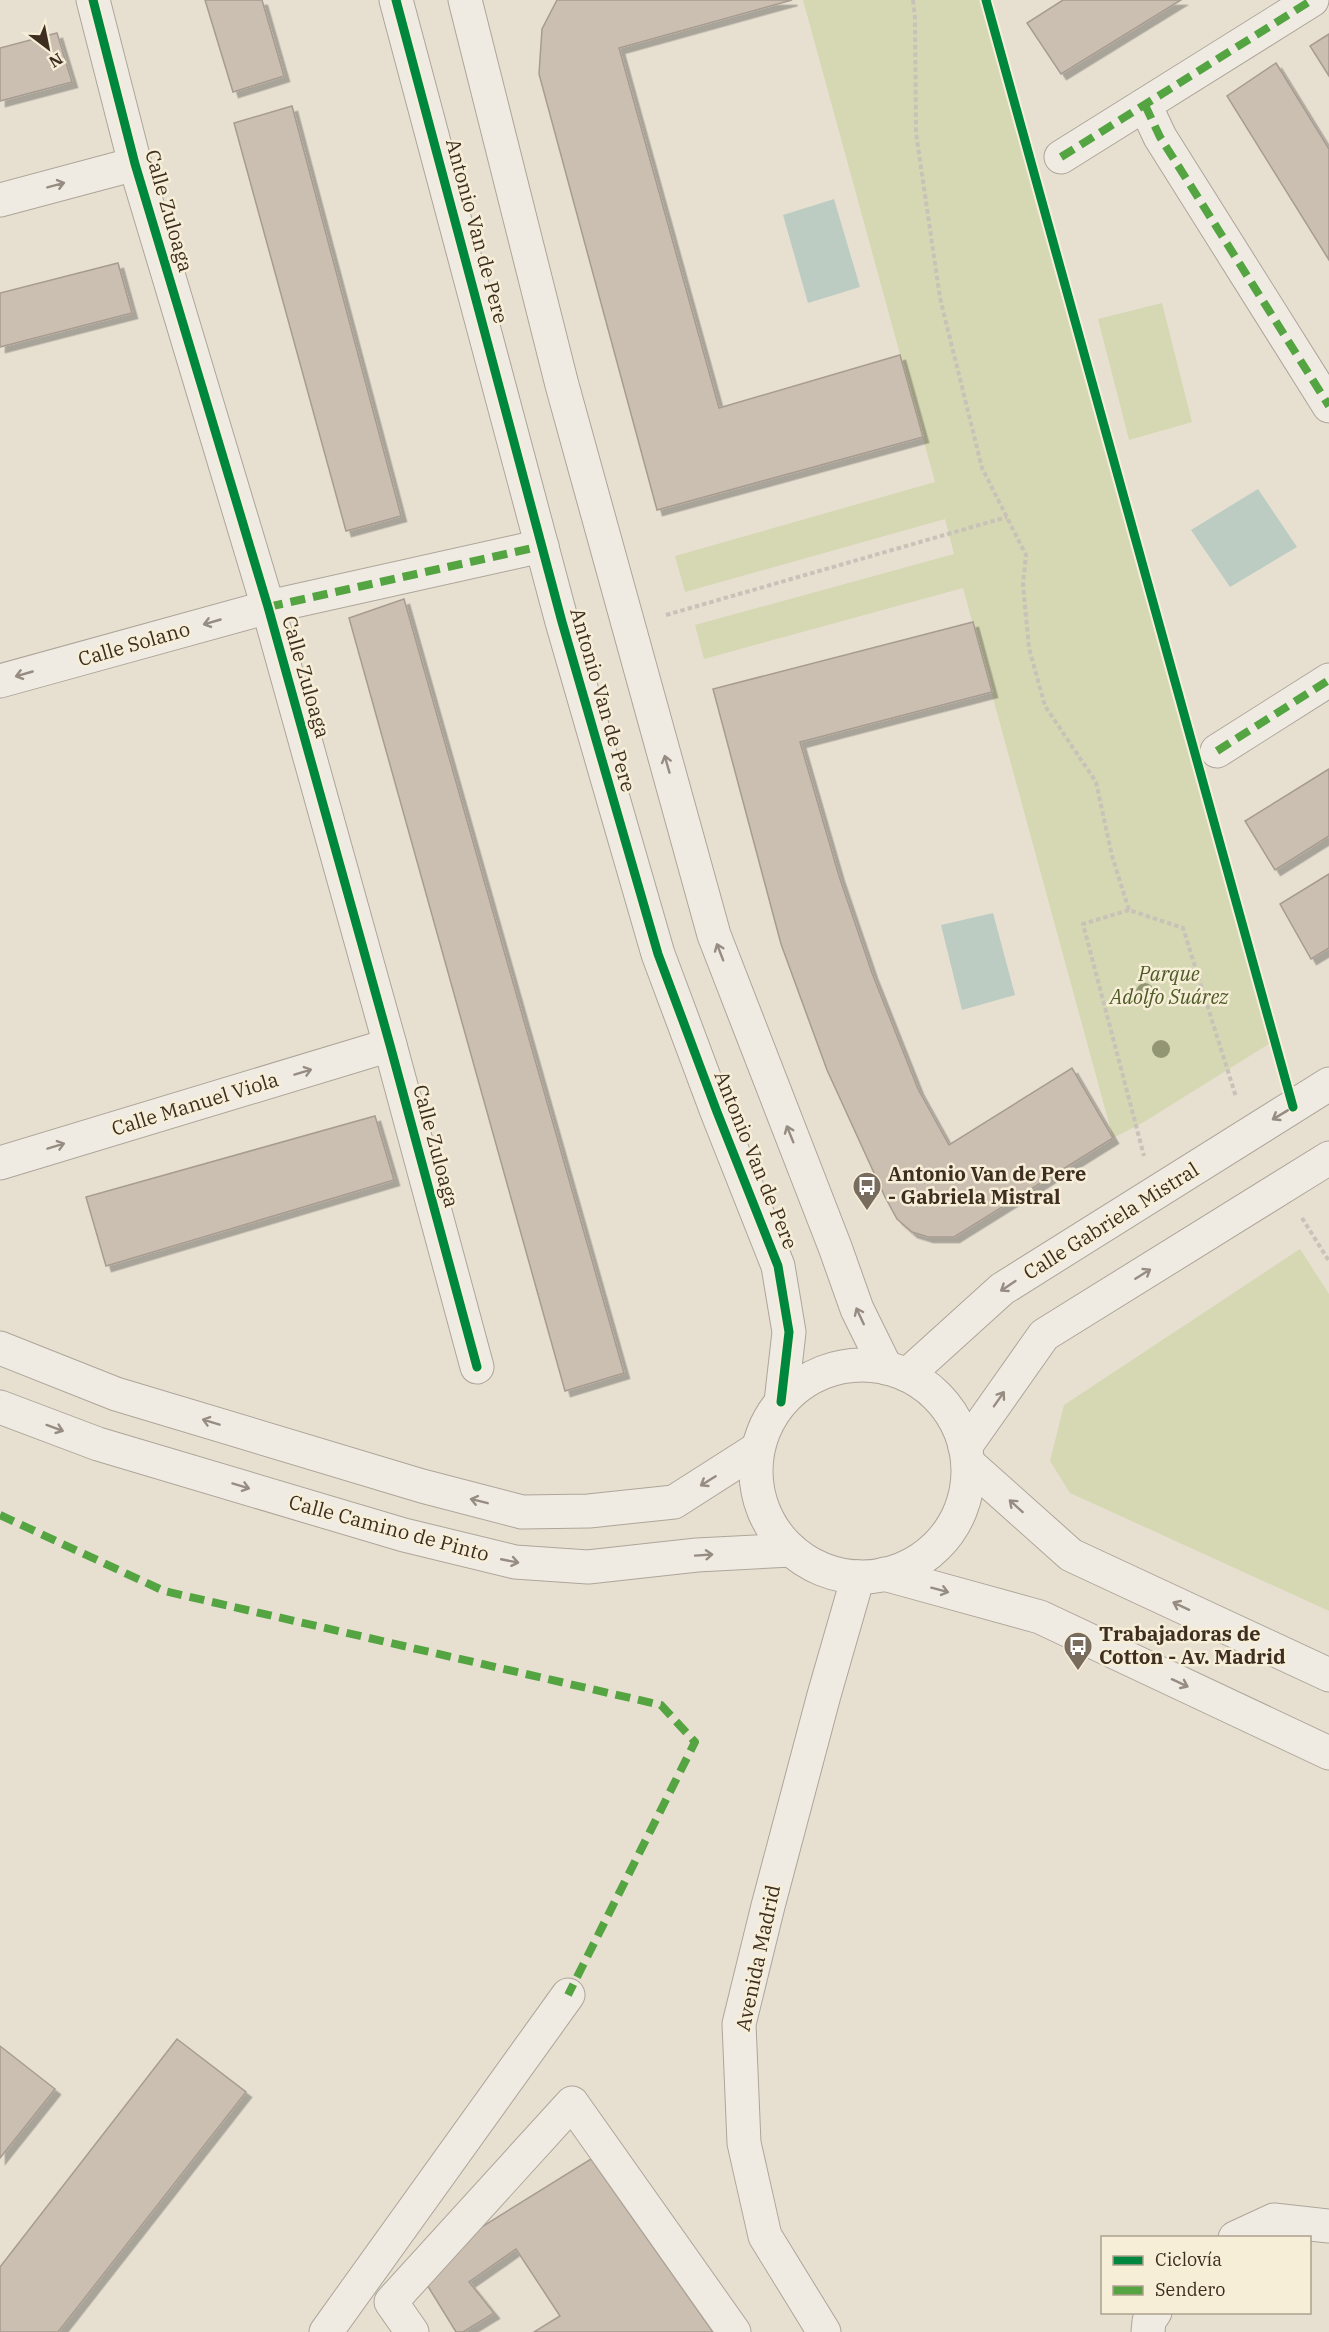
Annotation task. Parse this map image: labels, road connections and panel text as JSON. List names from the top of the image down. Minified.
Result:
{"streets":{"street":["Calle Zuloaga","Antonio Van de Pere","Calle Solano","Calle Manuel Viola","Calle Gabriela Mistral","Calle Camino de Pinto","Avenida Madrid"]},"crossings":[["Calle Zuloaga","Calle Solano"],["Calle Zuloaga","Calle Manuel Viola"],["Antonio Van de Pere","Calle Solano"],["Antonio Van de Pere","Calle Gabriela Mistral"],["Antonio Van de Pere","Calle Camino de Pinto"],["Antonio Van de Pere","Avenida Madrid"],["Calle Gabriela Mistral","Calle Camino de Pinto"],["Calle Gabriela Mistral","Avenida Madrid"],["Calle Camino de Pinto","Avenida Madrid"]],"one_way":["Calle Solano","Calle Manuel Viola"],"parks":["Parque Adolfo Suárez"],"places":{"bus stop":["Antonio Van de Pere - Gabriela Mistral","Trabajadoras de Cotton - Av. Madrid"]},"legend":["Ciclovía","Sendero"],"north":"bottom right"}
